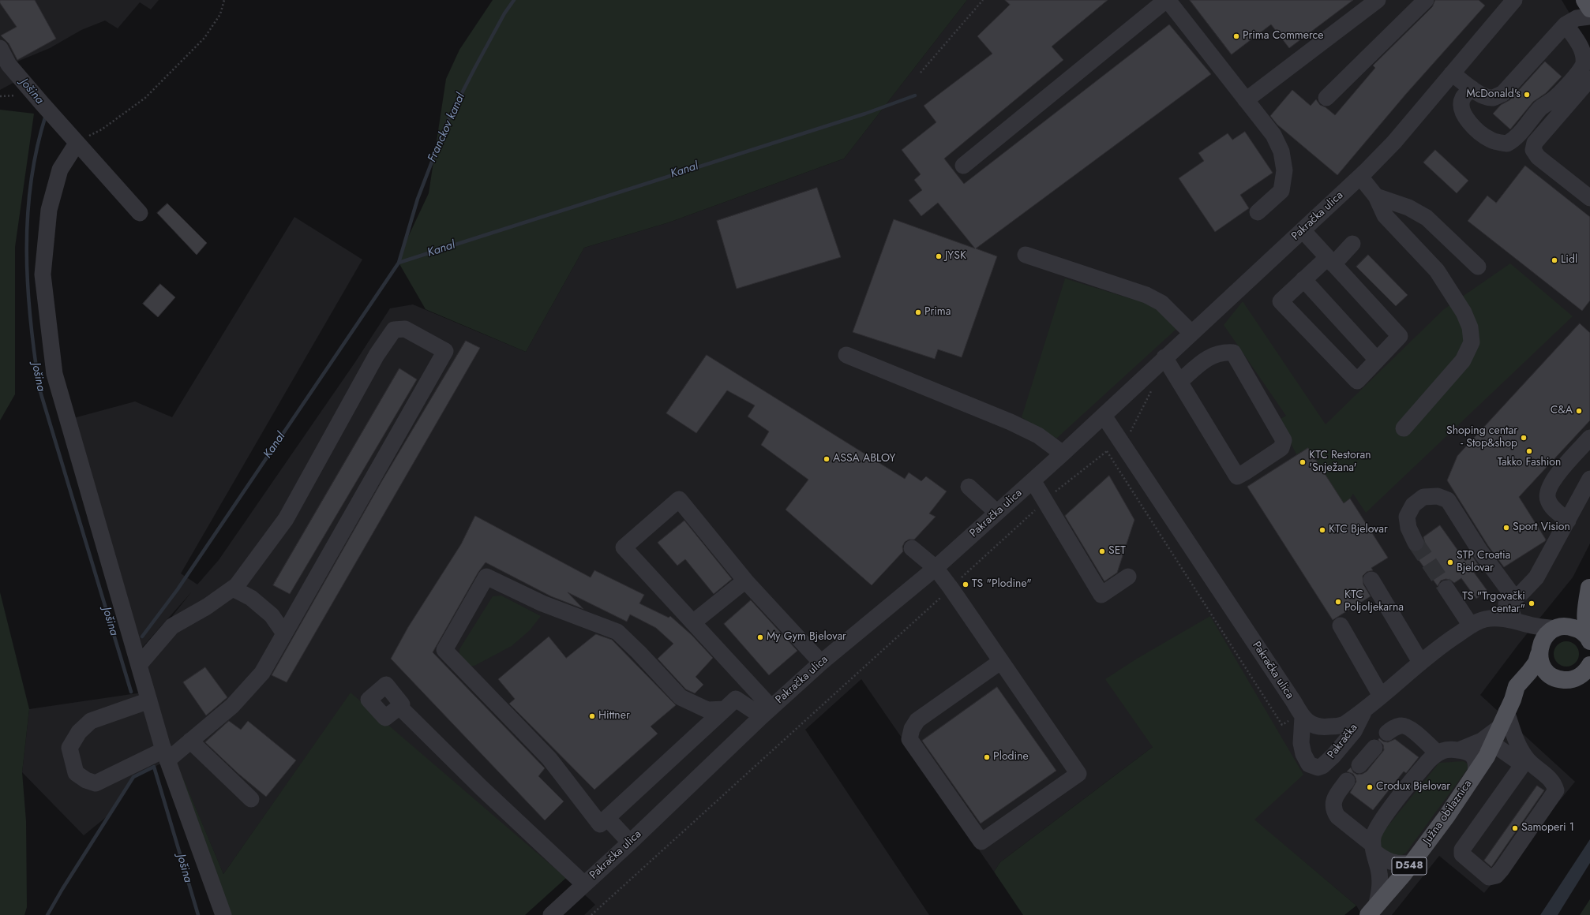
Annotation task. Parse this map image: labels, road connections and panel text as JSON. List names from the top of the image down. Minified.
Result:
{"streets":{"main road":["Južna obilaznica","D548"],"street":["Pakračka ulica","Pakračka"]},"crossings":[["Pakračka ulica","Pakračka"],["Južna obilaznica","D548"]],"water":["Jošina","Franckov kanal","Kanal"],"places":["Prima Commerce","McDonald's","JYSK","Lidl","Prima","C&A","Shoping centar - Stop&shop","Takko Fashion","ASSA ABLOY","KTC Restoran 'Snježana'","Sport Vision","KTC Bjelovar","SET","STP Croatia Bjelovar","TS \"Plodine\"","KTC Poljoljekarna","TS \"Trgovački centar\"","My Gym Bjelovar","Hittner","Plodine","Crodux Bjelovar","Samoperi 1"]}
